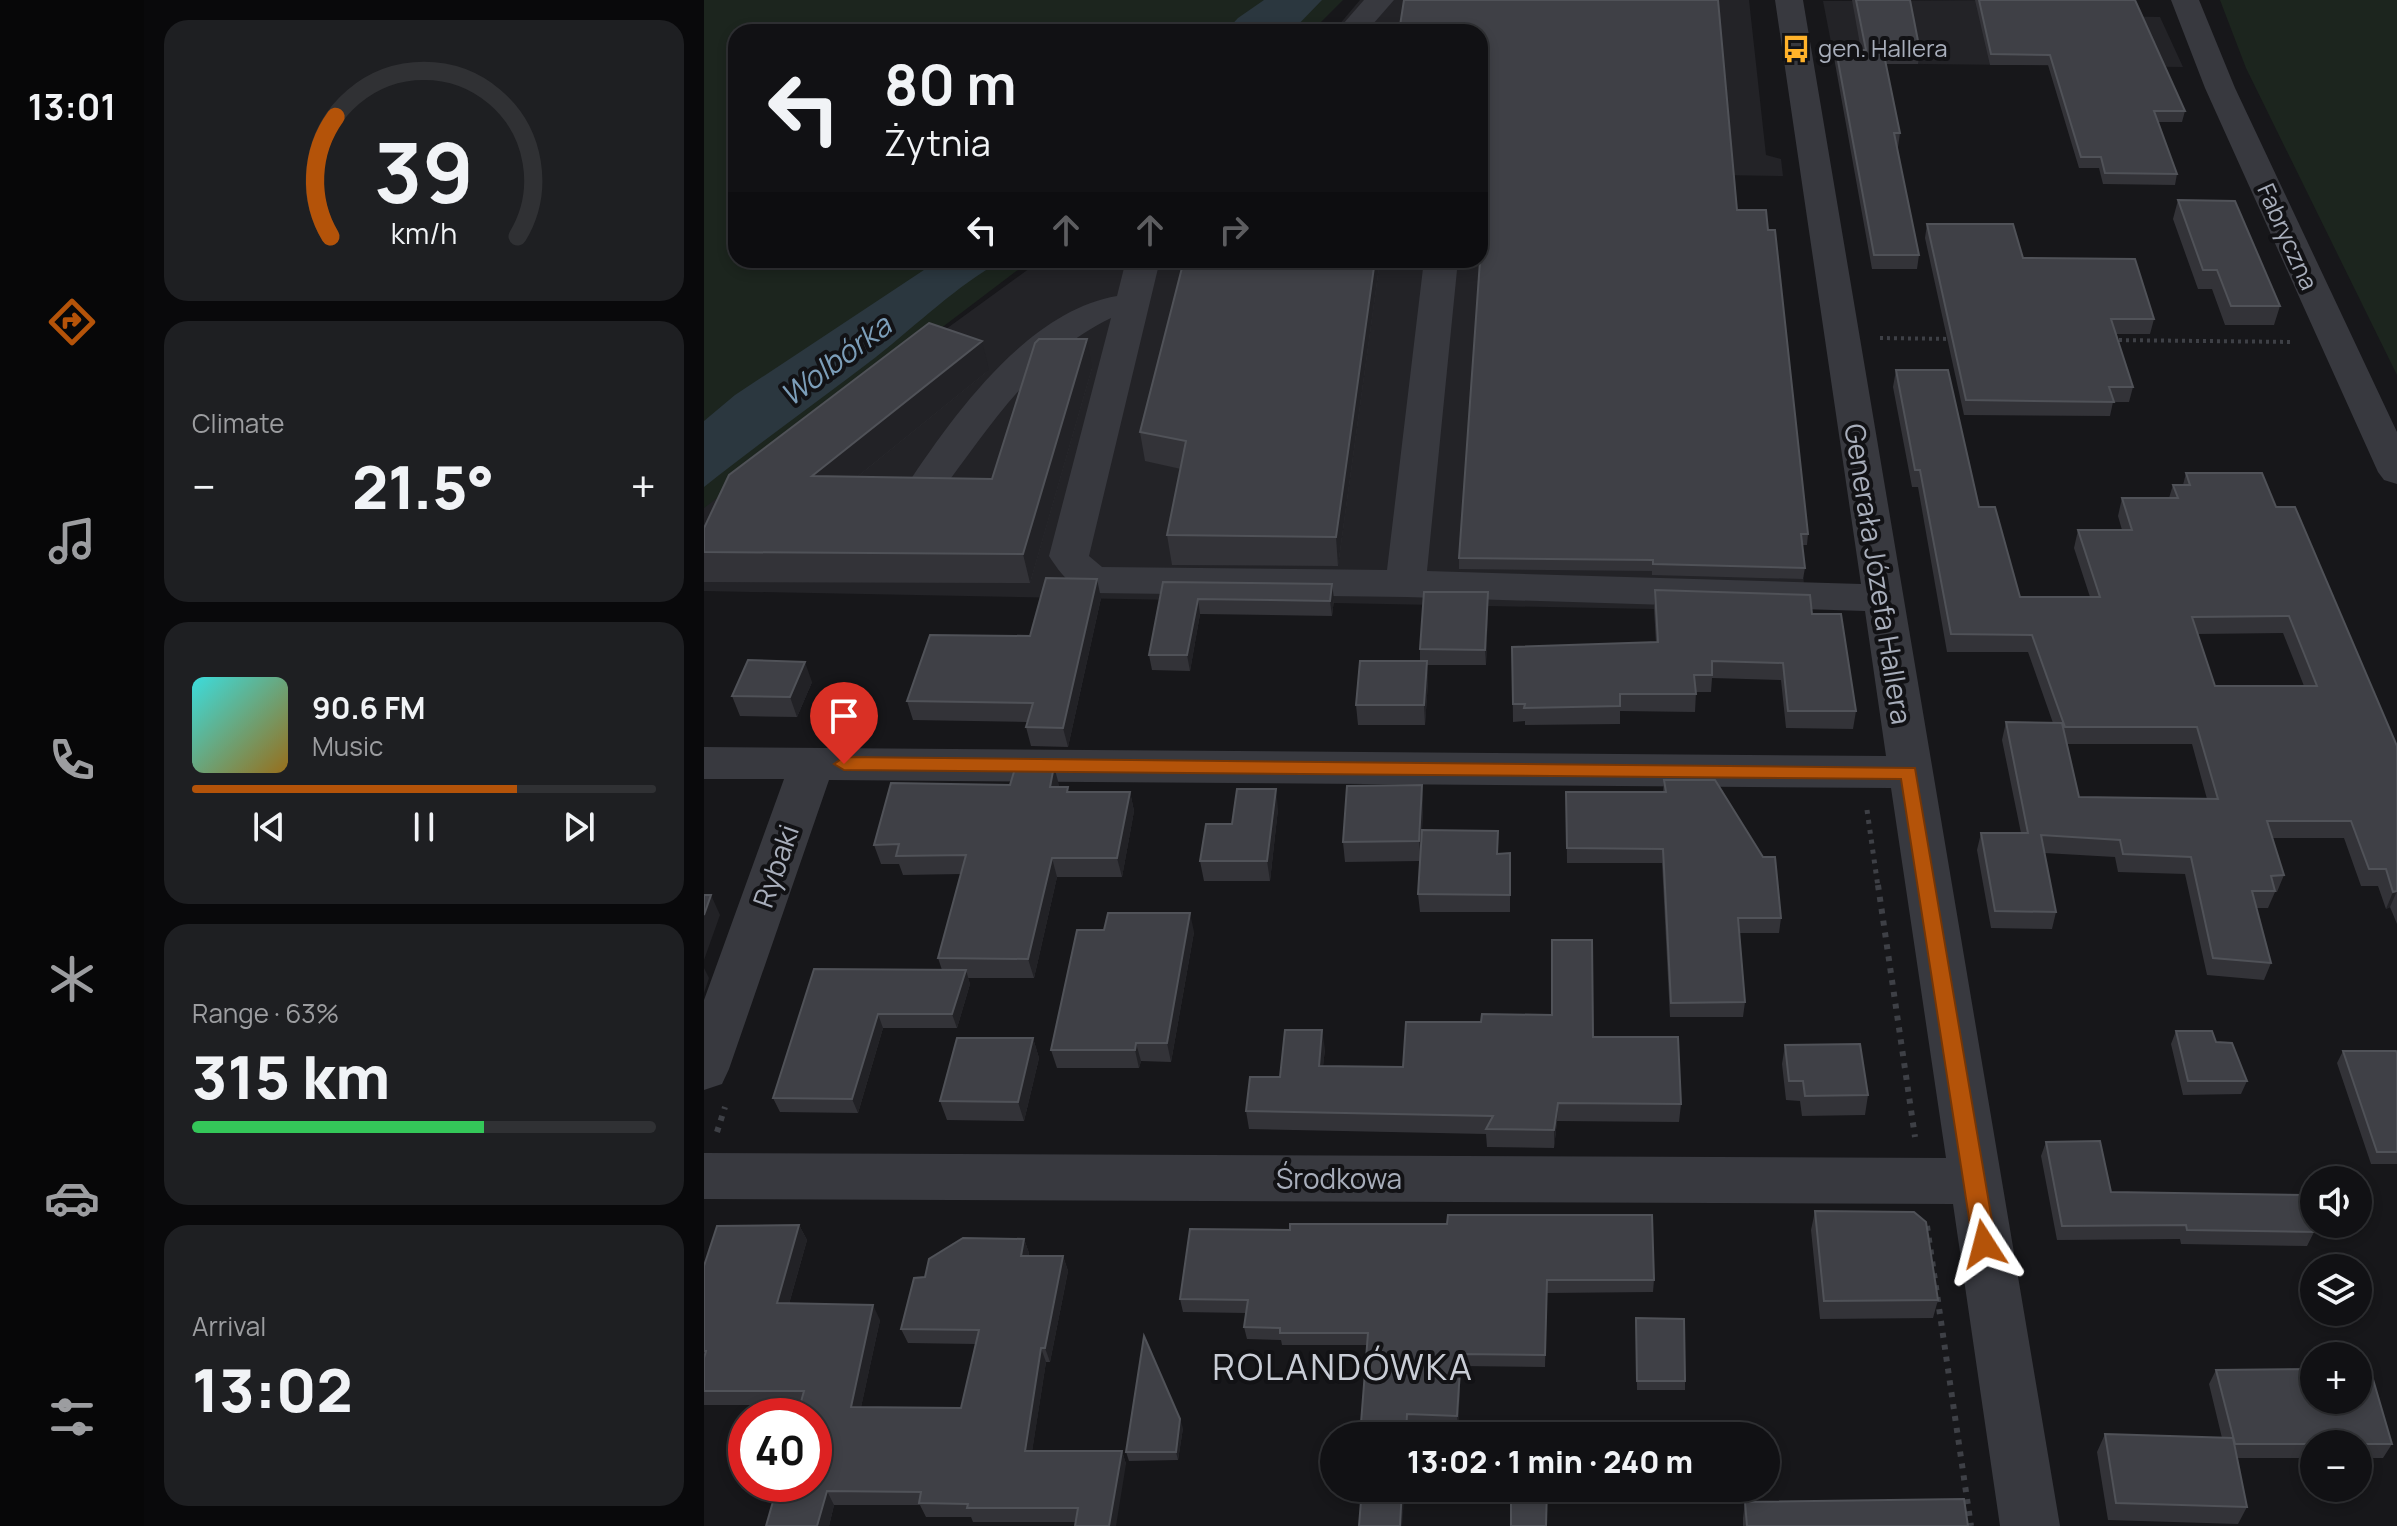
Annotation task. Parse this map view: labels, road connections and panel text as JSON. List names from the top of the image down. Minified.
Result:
{"streets":{"street":["Fabryczna","Generała Józefa Hallera","Rybaki","Środkowa"]},"crossings":[["Generała Józefa Hallera","Środkowa"]],"districts":["ROLANDÓWKA"],"water":["Wolbórka"],"places":{"bus stop":["gen. Hallera"]},"page":{"tabs":"13:01","turn":["80 m","Żytnia"],"tile":["Climate",["Range · 63%","315 km"],["Arrival","13:02"]],"heat":["−","21.5°","+"],"song":["90.6 FM","Music"],"map_buttons":["+","−"],"limit":"40","trip":"13:02 · 1 min · 240 m","gauge":["39","km/h"]}}
